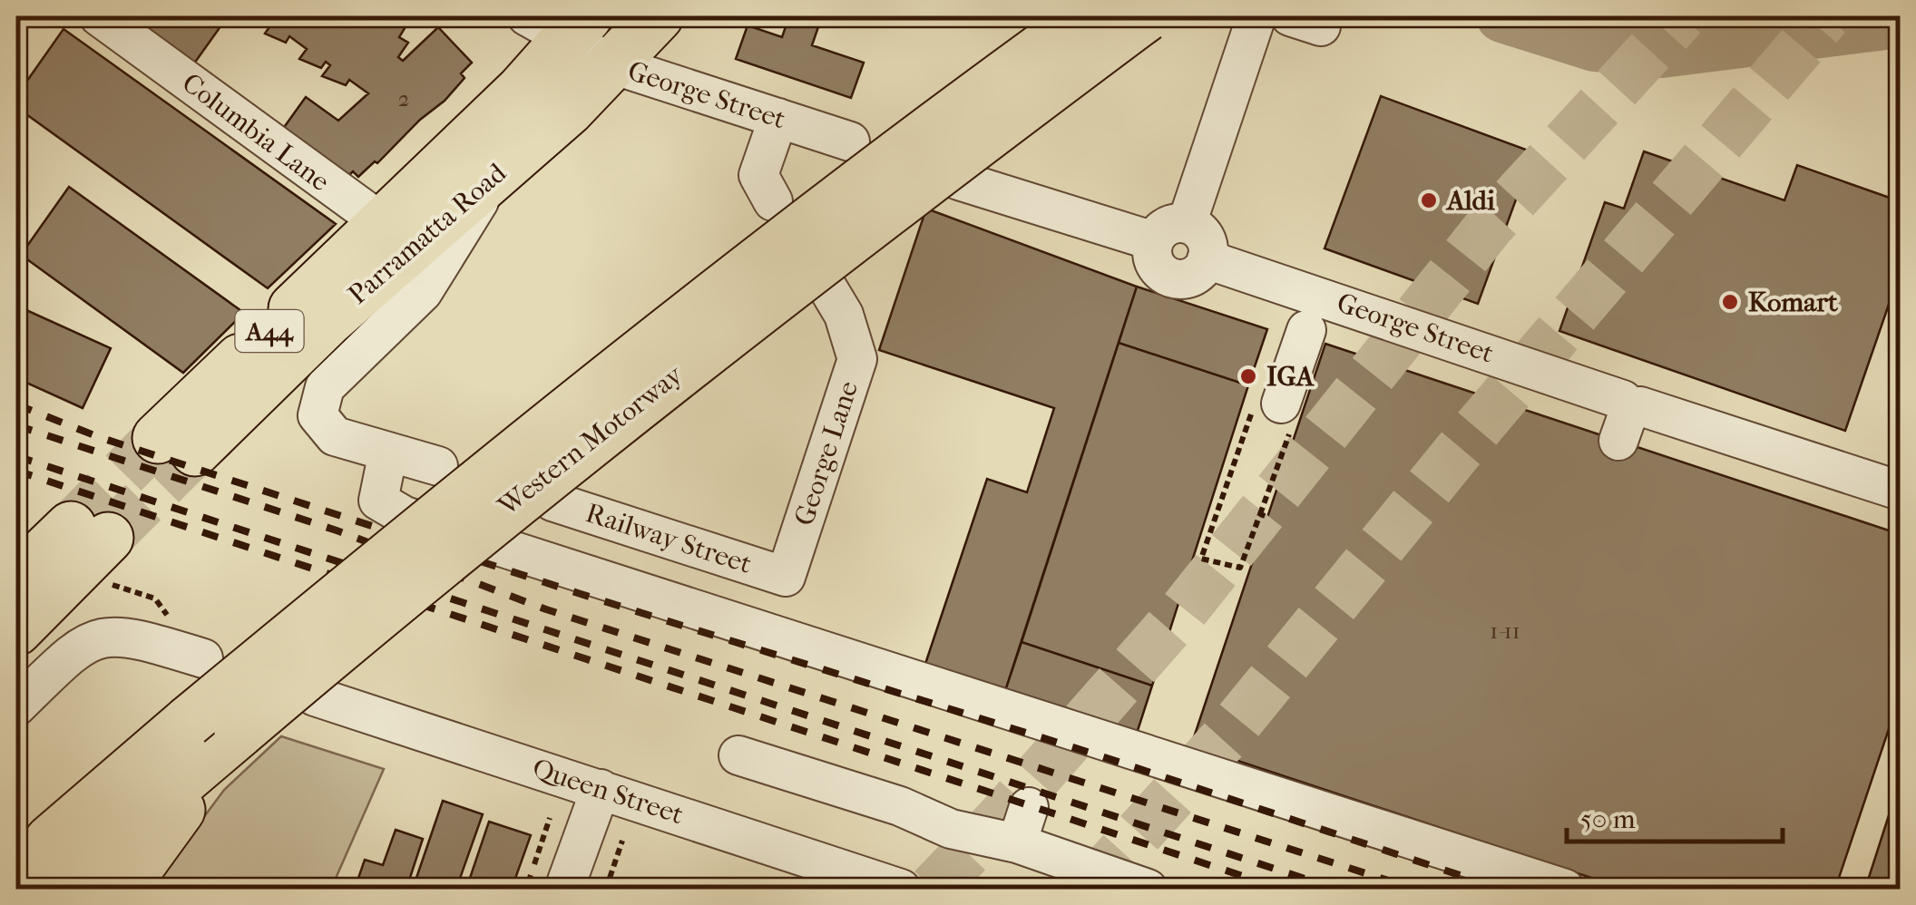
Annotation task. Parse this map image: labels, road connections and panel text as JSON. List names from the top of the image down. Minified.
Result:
{"streets":{"highway":["Parramatta Road","A44","Western Motorway"],"street":["George Street","Columbia Lane","George Lane","Railway Street","Queen Street"]},"crossings":[["George Street","Parramatta Road"],["Columbia Lane","Parramatta Road"],["Western Motorway","Queen Street"],["George Lane","Railway Street"]],"places":["Aldi","Komart","IGA"],"house_numbers":["2","1-11"],"scale_bar":"50 m"}
